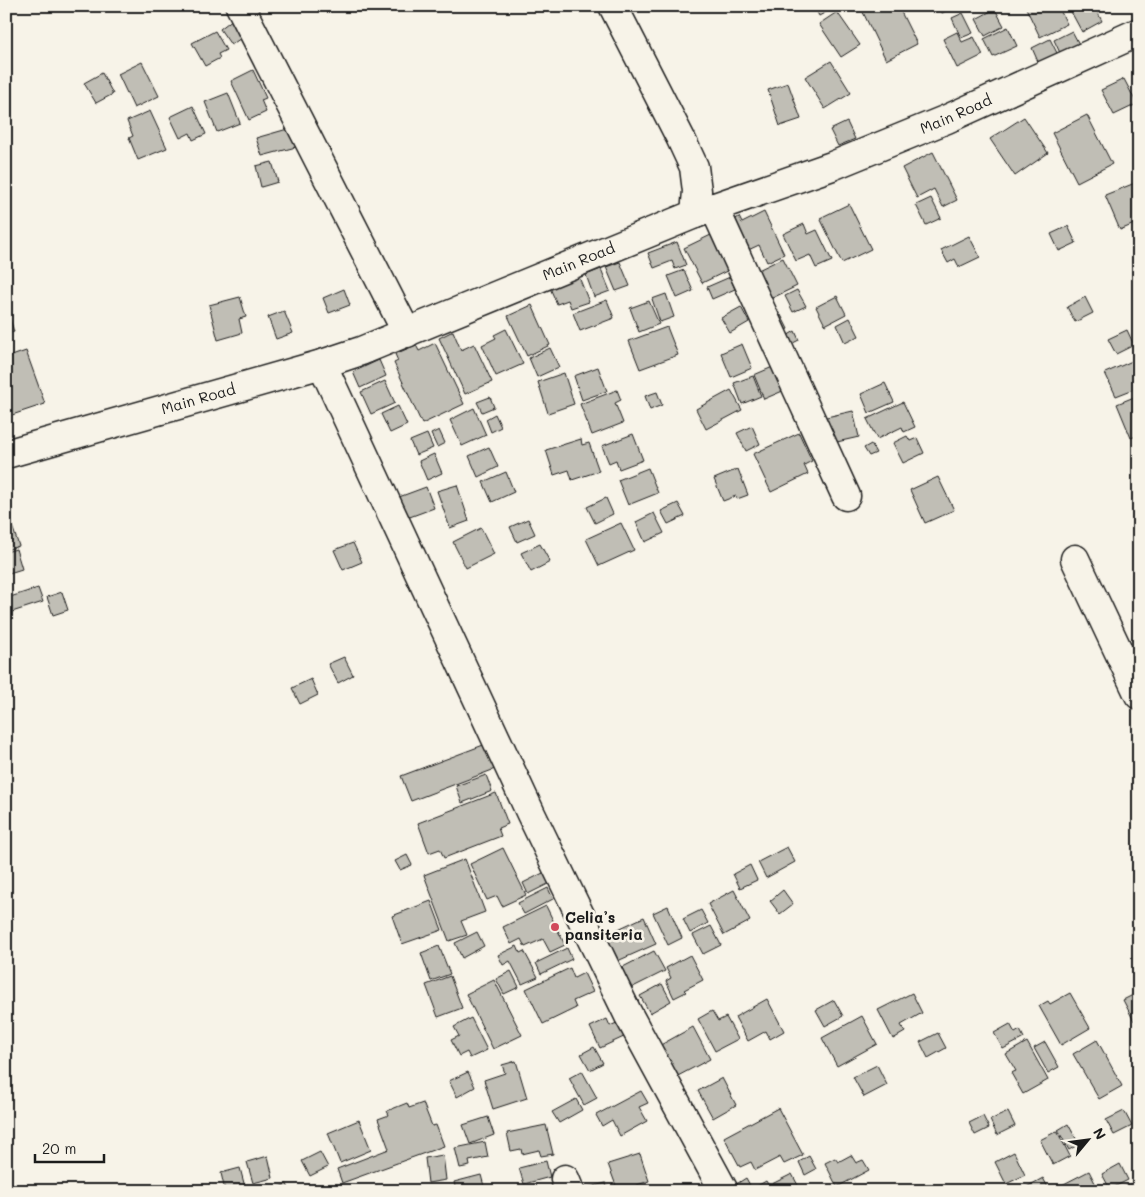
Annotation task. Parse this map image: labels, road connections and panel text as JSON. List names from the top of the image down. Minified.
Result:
{"streets":{"street":["Main Road"]},"places":["Celia’s pansiteria"],"scale_bar":"20 m","north":"top right"}
